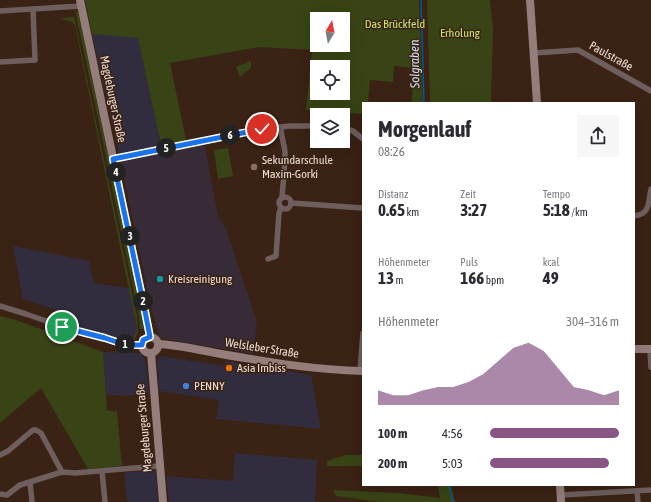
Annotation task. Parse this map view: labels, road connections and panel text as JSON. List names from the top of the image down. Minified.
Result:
{"streets":{"main road":["Magdeburger Straße","Welsleber Straße"],"street":["Paulstraße"]},"crossings":[["Magdeburger Straße","Welsleber Straße"]],"water":["Solgraben"],"parks":["Das Brückfeld","Erholung"],"places":["Sekundarschule Maxim-Gorki","Kreisreinigung","Asia Imbiss","PENNY"],"north":"top","page":{"heading":["Morgenlauf","08:26"],"pins":["6","5","4","3","2","1"],"stats":[["Distanz","0.65 km"],["Zeit","3:27"],["Tempo","5:18 /km"],["Höhenmeter","13 m"],["Puls","166 bpm"],["kcal","49"]],"chart":["Höhenmeter","304–316 m"],"list":[{"name":"100 m","note":"4:56"},{"name":"200 m","note":"5:03"}]}}
